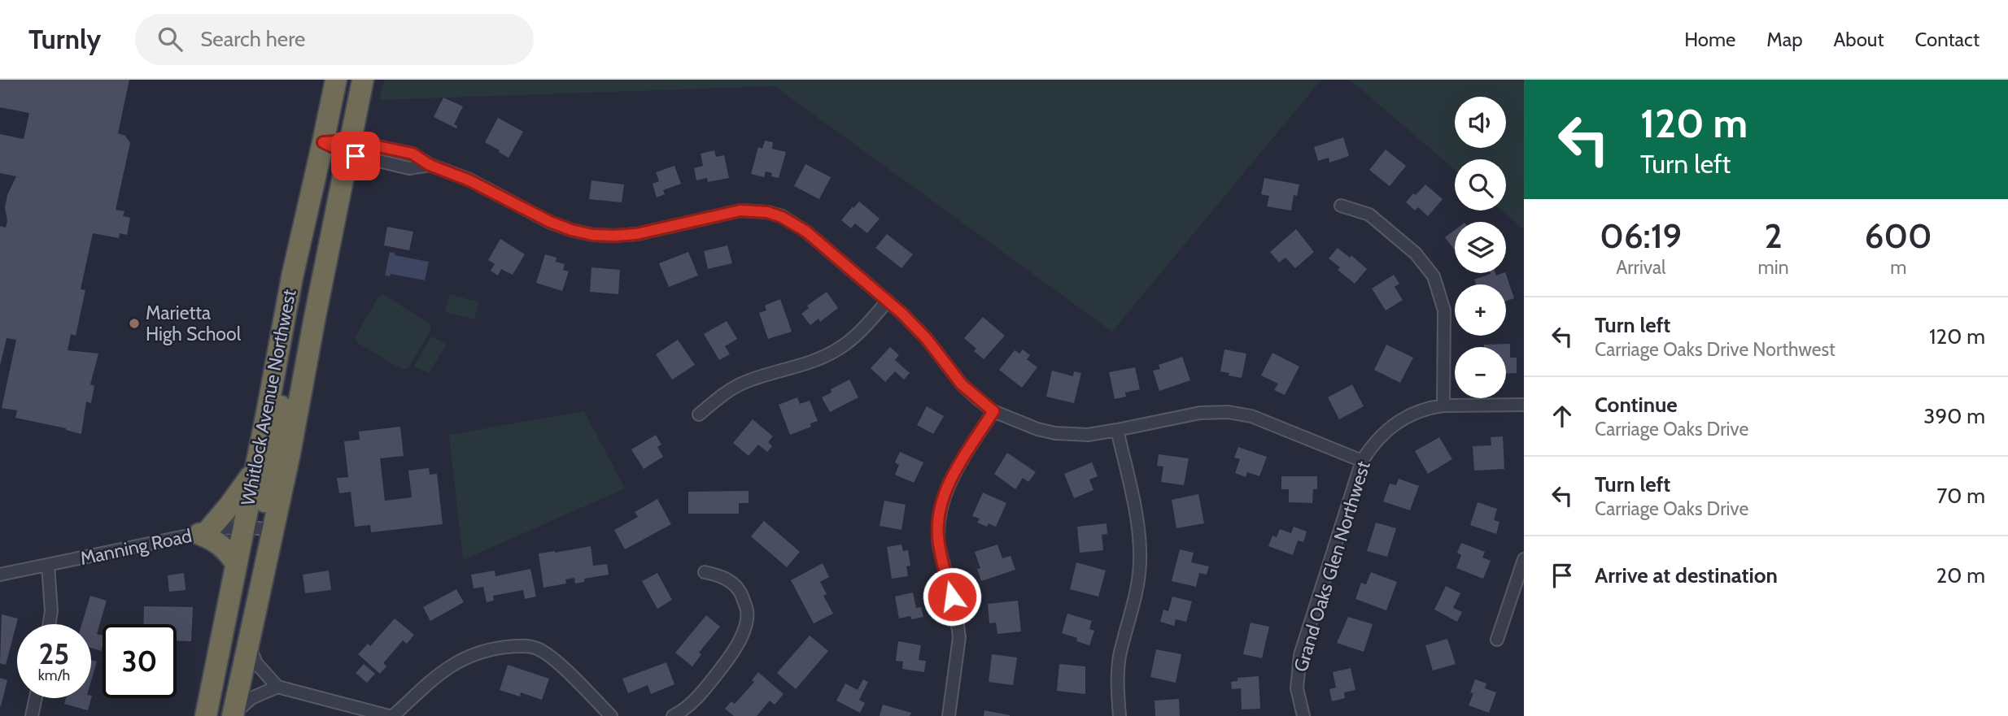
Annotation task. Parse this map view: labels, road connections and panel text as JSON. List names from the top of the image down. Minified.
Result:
{"streets":{"highway":["Whitlock Avenue Northwest"],"street":["Manning Road","Grand Oaks Glen Northwest"]},"crossings":[["Whitlock Avenue Northwest","Manning Road"]],"places":["Marietta High School"],"page":{"header":"Turnly","search":"Search here","nav":["Home","Map","About","Contact"],"turn":["120 m","Turn left"],"map_buttons":["+","−"],"eta":["06:19","Arrival","2","min","600","m"],"list":[{"name":"Turn left","note":"Carriage Oaks Drive Northwest","value":"120 m"},{"name":"Continue","note":"Carriage Oaks Drive","value":"390 m"},{"name":"Turn left","note":"Carriage Oaks Drive","value":"70 m"},{"name":"Arrive at destination","value":"20 m"}],"speed":"25 km/h","limit":"30"}}
